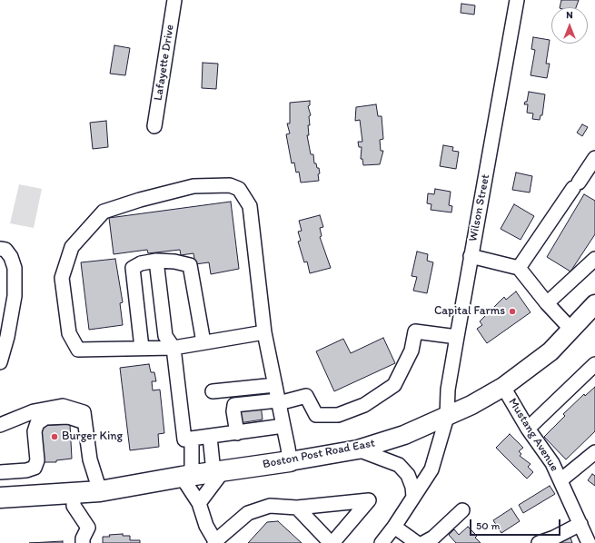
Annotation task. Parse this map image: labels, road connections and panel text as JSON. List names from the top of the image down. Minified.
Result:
{"streets":{"highway":["Boston Post Road East"],"street":["Lafayette Drive","Wilson Street","Mustang Avenue"]},"crossings":[["Wilson Street","Boston Post Road East"],["Mustang Avenue","Boston Post Road East"]],"places":["Capital Farms","Burger King"],"scale_bar":"50 m","north":"top"}
